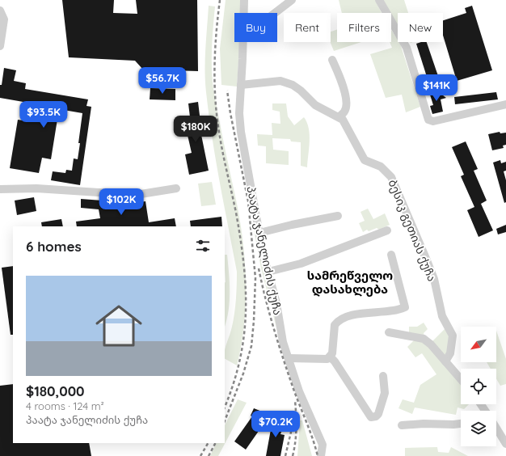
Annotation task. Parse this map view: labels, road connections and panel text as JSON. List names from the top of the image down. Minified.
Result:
{"streets":{"street":["ბესიკ გეთიას ქუჩა","პაატა ჯანელიძის ქუჩა"]},"crossings":[["ბესიკ გეთიას ქუჩა","პაატა ჯანელიძის ქუჩა"]],"districts":["სამრეწველო დასახლება"],"north":"bottom left","page":{"chip":["Buy","Rent","Filters","New"],"price":["$56.7K","$141K","$93.5K","$180K","$102K","$70.2K"],"heading":"6 homes","list":[{"name":"$180,000","note":"4 rooms · 124 m² · პაატა ჯანელიძის ქუჩა"}]}}
